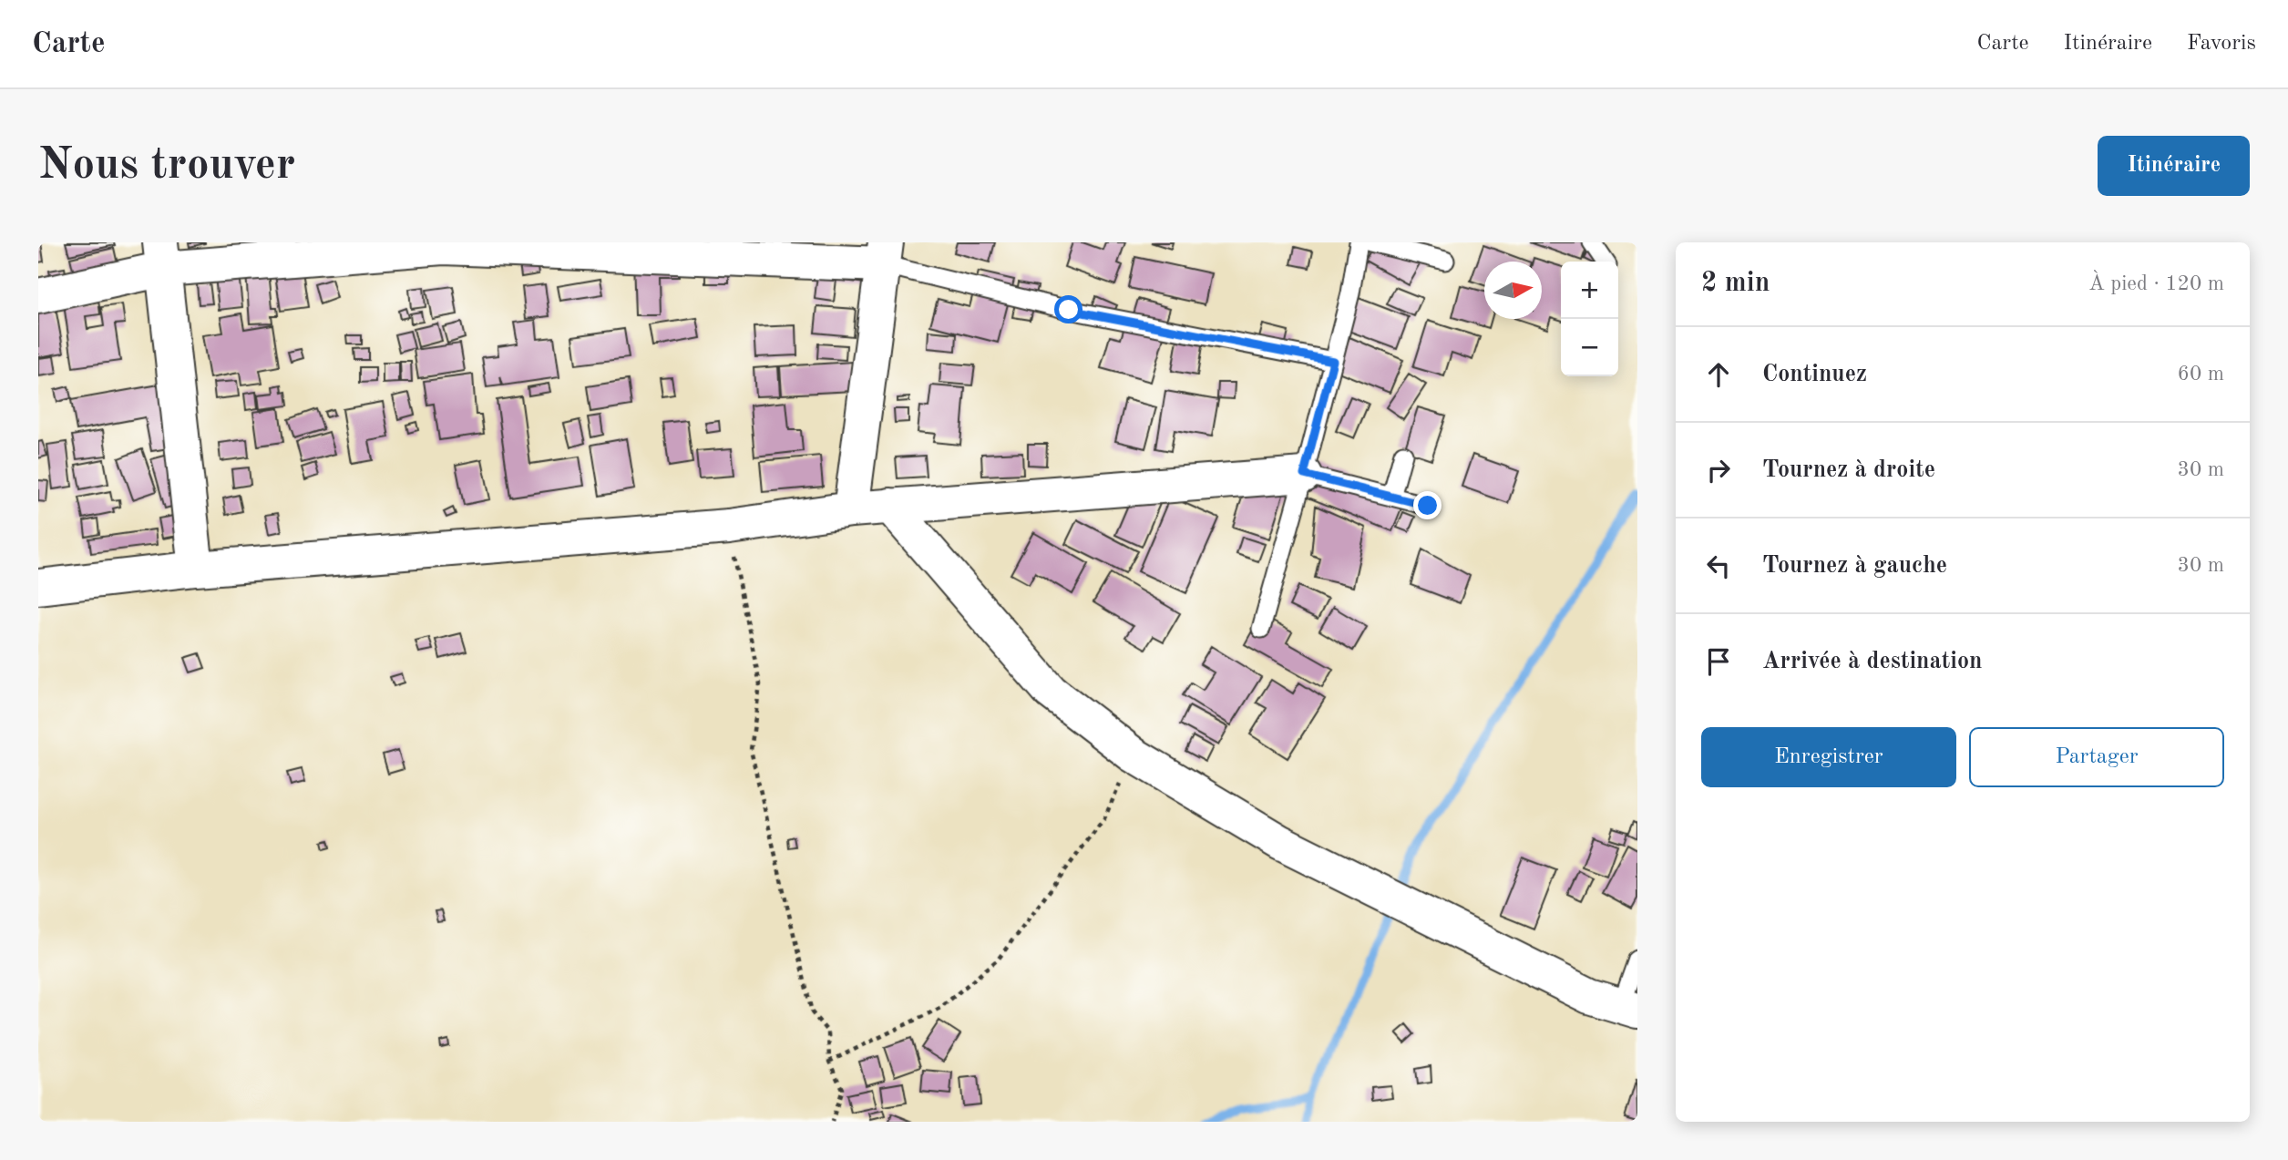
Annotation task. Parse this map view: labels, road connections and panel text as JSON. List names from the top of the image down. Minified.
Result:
{"north":"right","page":{"header":"Carte","nav":["Carte","Itinéraire","Favoris"],"buttons":["Itinéraire",["Enregistrer","Partager"]],"title":"Nous trouver","heading":["2 min","À pied · 120 m"],"map_buttons":["+","−"],"list":[["Continuez","60 m"],["Tournez à droite","30 m"],["Tournez à gauche","30 m"],"Arrivée à destination"]}}
